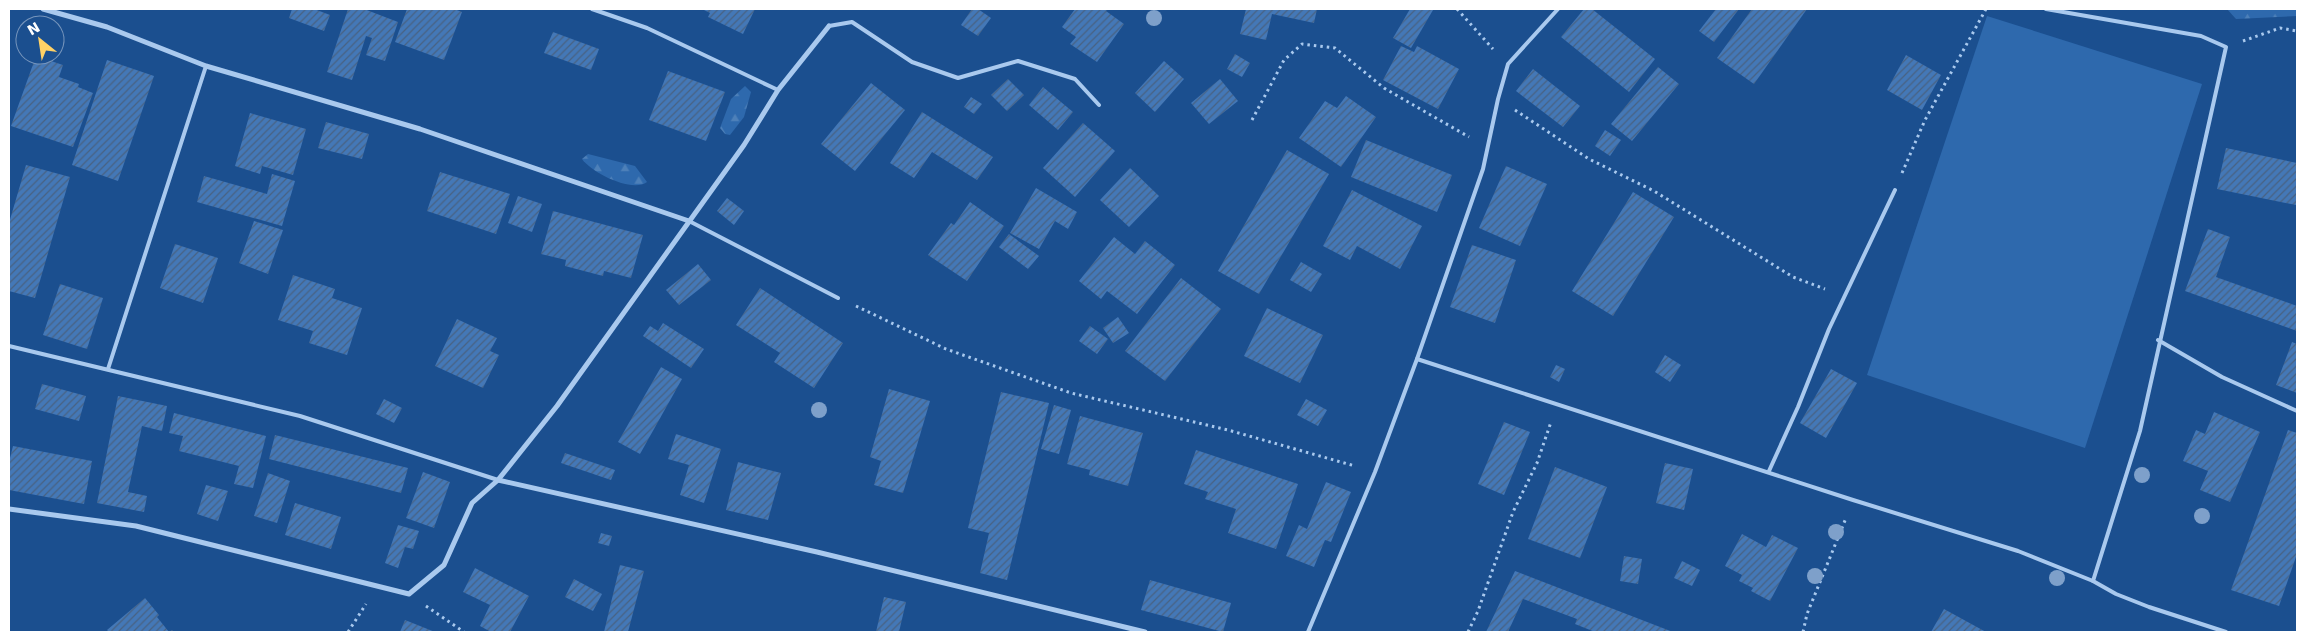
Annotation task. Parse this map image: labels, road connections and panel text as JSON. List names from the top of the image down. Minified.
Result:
{"north":"top left"}
